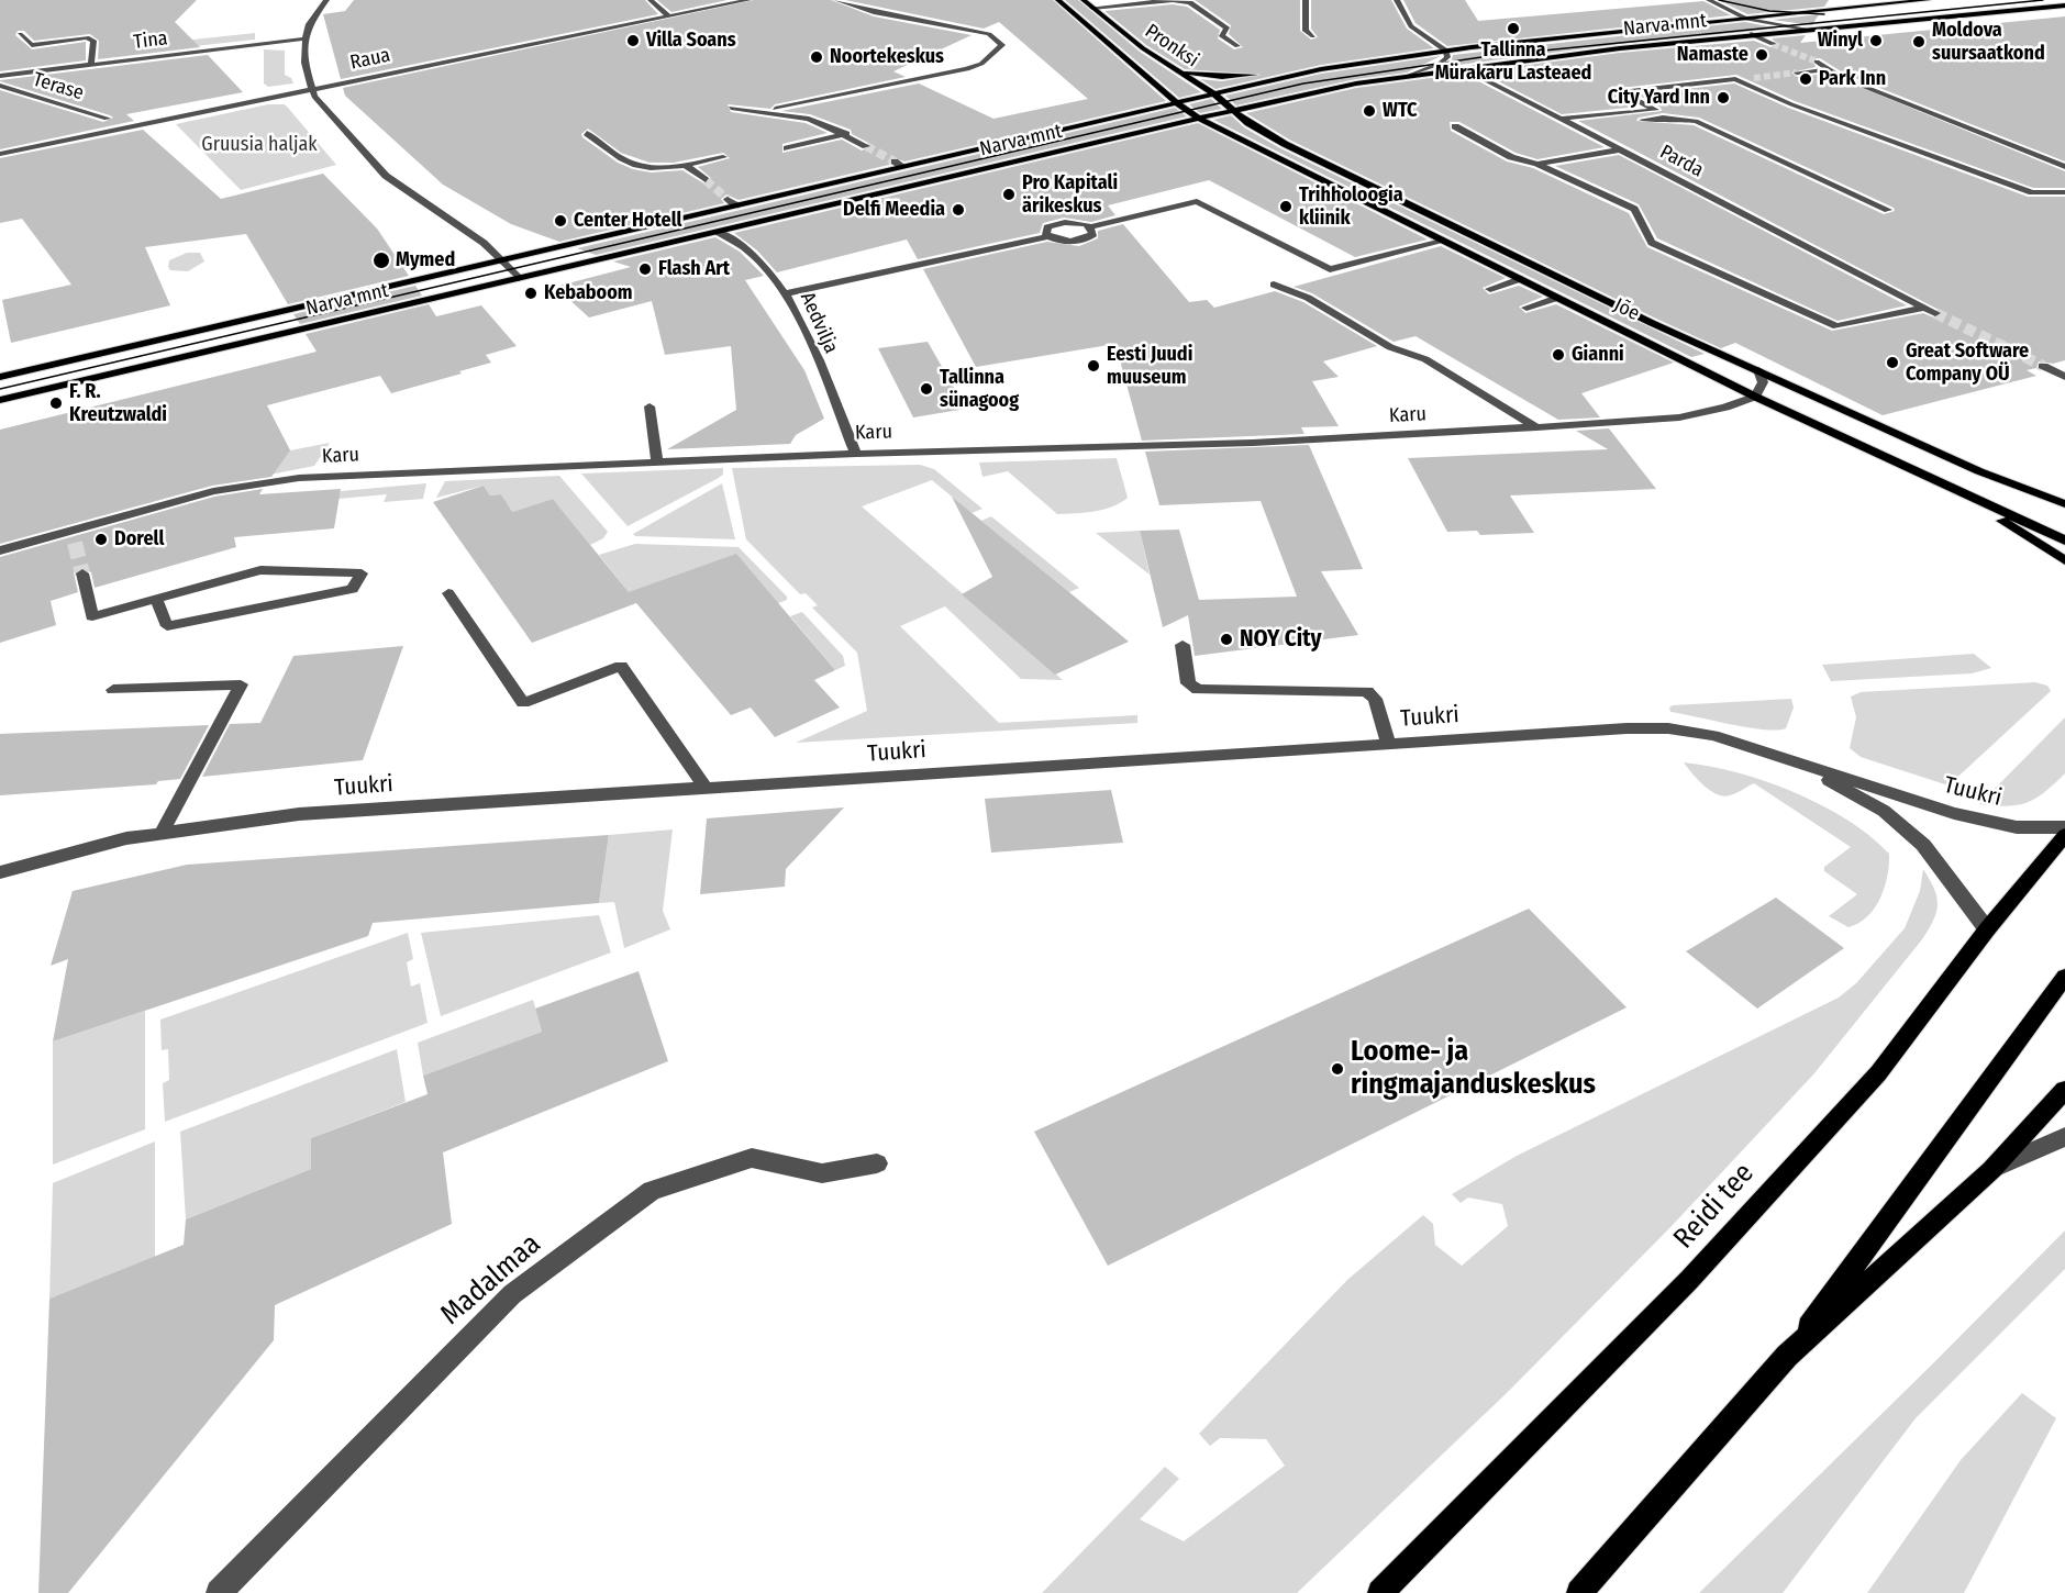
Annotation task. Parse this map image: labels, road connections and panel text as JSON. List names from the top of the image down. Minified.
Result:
{"streets":{"main road":["Narva mnt","Pronksi","Jõe","Reidi tee"],"street":["Tina","Raua","Terase","Parda","Aedvilja","Karu","Tuukri","Madalmaa"]},"crossings":[["Narva mnt","Pronksi"],["Narva mnt","Parda"],["Narva mnt","Jõe"],["Narva mnt","Aedvilja"],["Pronksi","Jõe"],["Jõe","Karu"],["Aedvilja","Karu"],["Tuukri","Reidi tee"]],"parks":["Gruusia haljak"],"places":["Tallinna Mürakaru Lasteaed","Villa Soans","Winyl","Moldova suursaatkond","Namaste","Noortekeskus","Park Inn","City Yard Inn","WTC","Pro Kapitali ärikeskus","Trihholoogia kliinik","Delfi Meedia","Center Hotell","Mymed","Flash Art","Kebaboom","Gianni","Great Software Company OÜ","Eesti Juudi muuseum","Tallinna sünagoog","F. R. Kreutzwaldi","Dorell","NOY City","Loome- ja ringmajanduskeskus"]}
